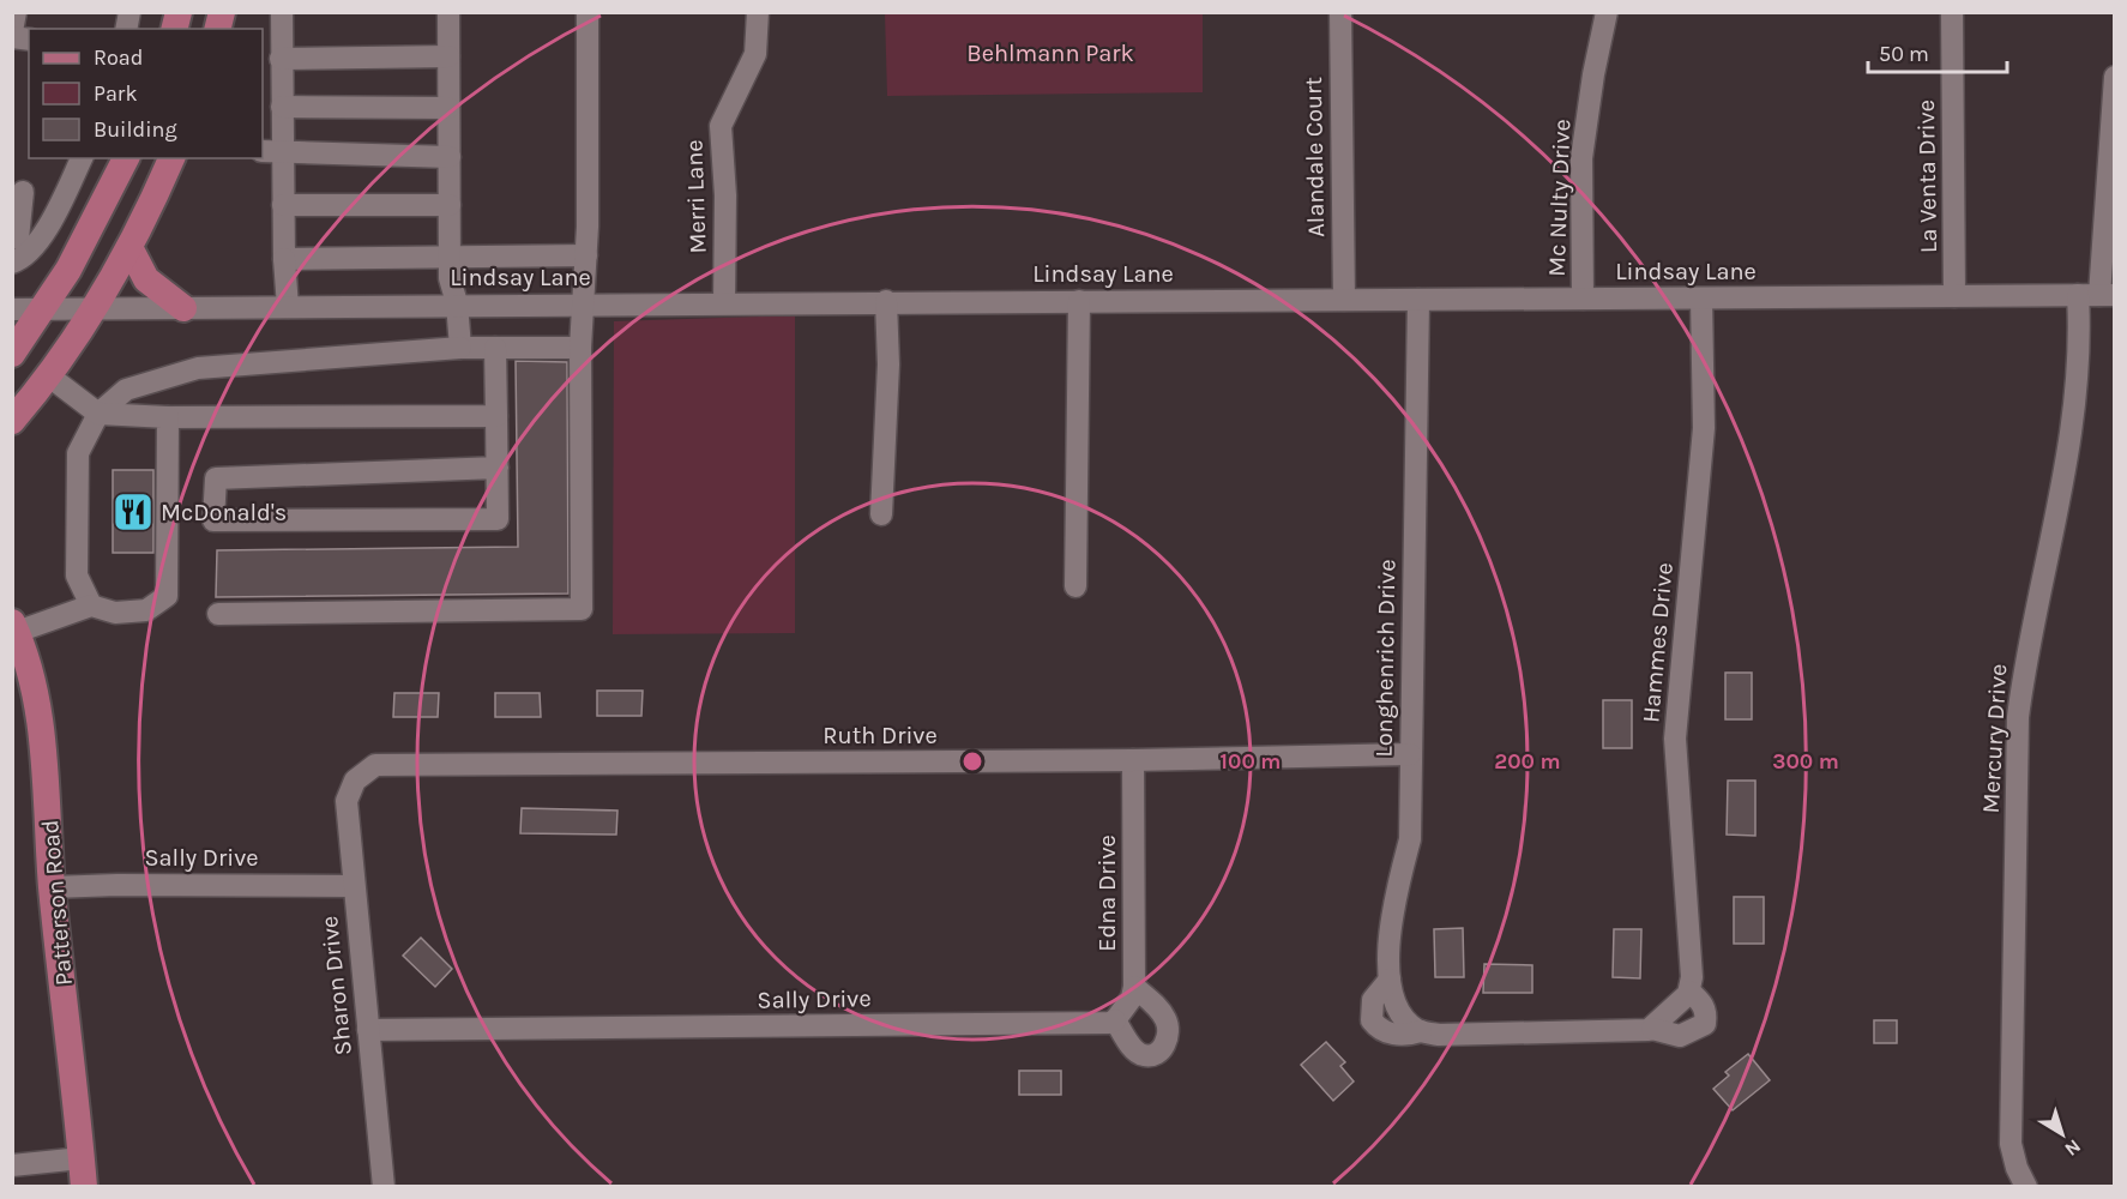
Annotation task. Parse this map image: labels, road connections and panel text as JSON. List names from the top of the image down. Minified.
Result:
{"streets":{"main road":["Patterson Road"],"street":["Alandale Court","La Venta Drive","Merri Lane","Mc Nulty Drive","Lindsay Lane","Hammes Drive","Longhenrich Drive","Ruth Drive","Mercury Drive","Sally Drive","Edna Drive","Sharon Drive"]},"crossings":[["Alandale Court","Lindsay Lane"],["La Venta Drive","Lindsay Lane"],["Merri Lane","Lindsay Lane"],["Mc Nulty Drive","Lindsay Lane"],["Lindsay Lane","Hammes Drive"],["Lindsay Lane","Longhenrich Drive"],["Lindsay Lane","Mercury Drive"],["Longhenrich Drive","Ruth Drive"],["Ruth Drive","Edna Drive"],["Ruth Drive","Sharon Drive"],["Sally Drive","Edna Drive"],["Sally Drive","Patterson Road"],["Sally Drive","Sharon Drive"]],"parks":["Behlmann Park"],"places":{"restaurant":["McDonald's"]},"legend":["Road","Park","Building"],"scale_bar":"50 m","north":"bottom right","rings":["100 m","200 m","300 m"]}
